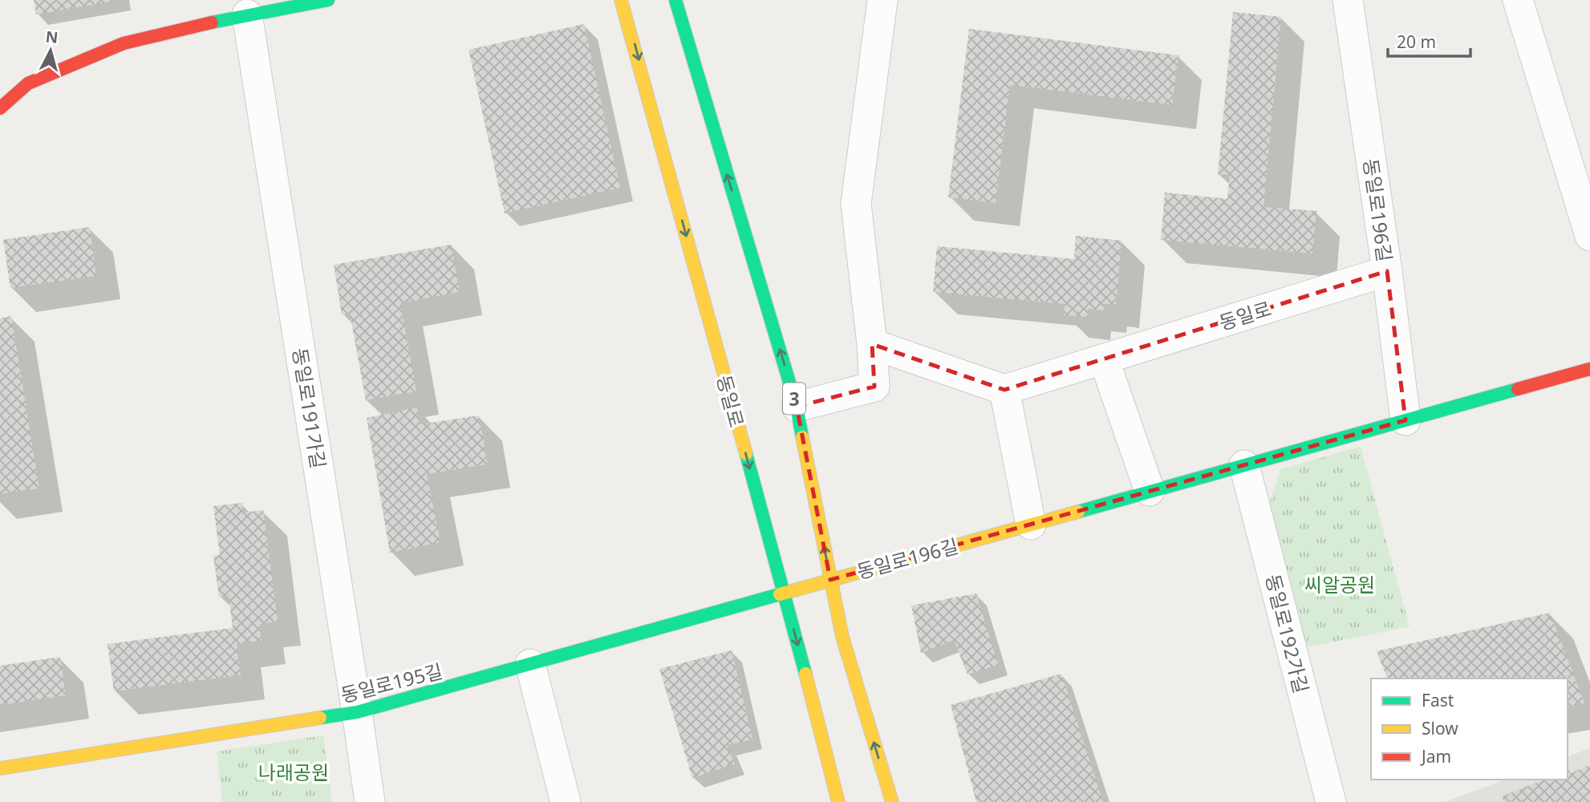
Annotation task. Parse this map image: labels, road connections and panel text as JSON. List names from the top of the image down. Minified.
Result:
{"streets":{"street":["동일로196길","동일로","3","동일로191가길","동일로192가길","동일로195길"]},"crossings":[["동일로196길","동일로"],["동일로196길","3"],["동일로196길","동일로192가길"],["동일로196길","동일로195길"],["동일로","동일로195길"],["동일로191가길","동일로195길"]],"parks":["씨알공원","나래공원"],"legend":["Fast","Slow","Jam"],"scale_bar":"20 m","north":"top"}
